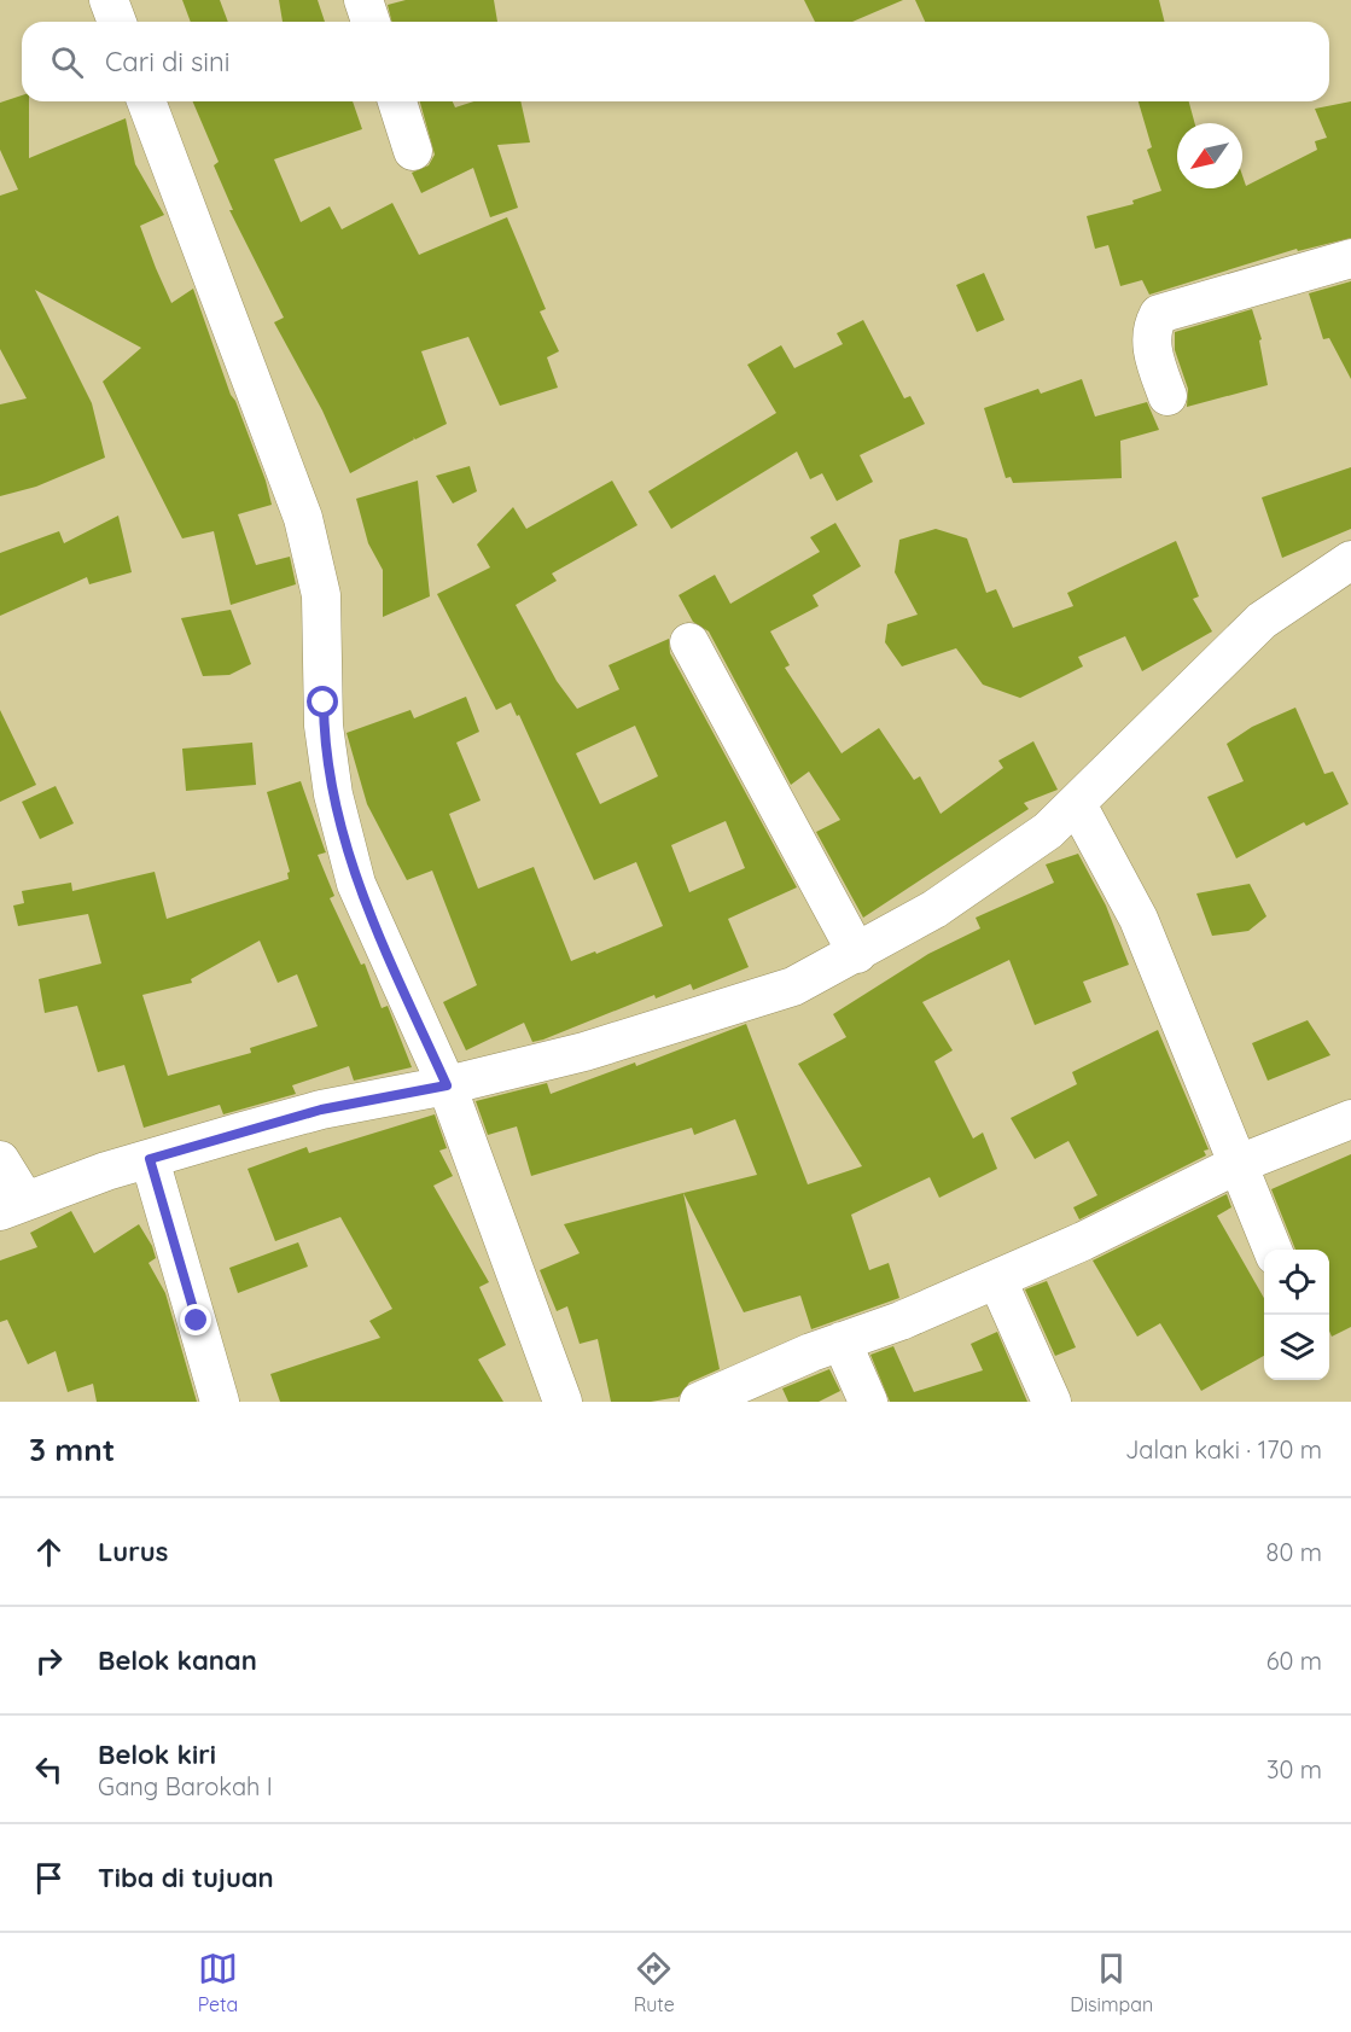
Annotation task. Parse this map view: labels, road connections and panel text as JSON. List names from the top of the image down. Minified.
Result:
{"north":"bottom left","page":{"search":"Cari di sini","heading":["3 mnt","Jalan kaki · 170 m"],"list":[["Lurus","80 m"],["Belok kanan","60 m"],["Belok kiri","Gang Barokah I","30 m"],"Tiba di tujuan"],"nav":["Peta","Rute","Disimpan"]}}
